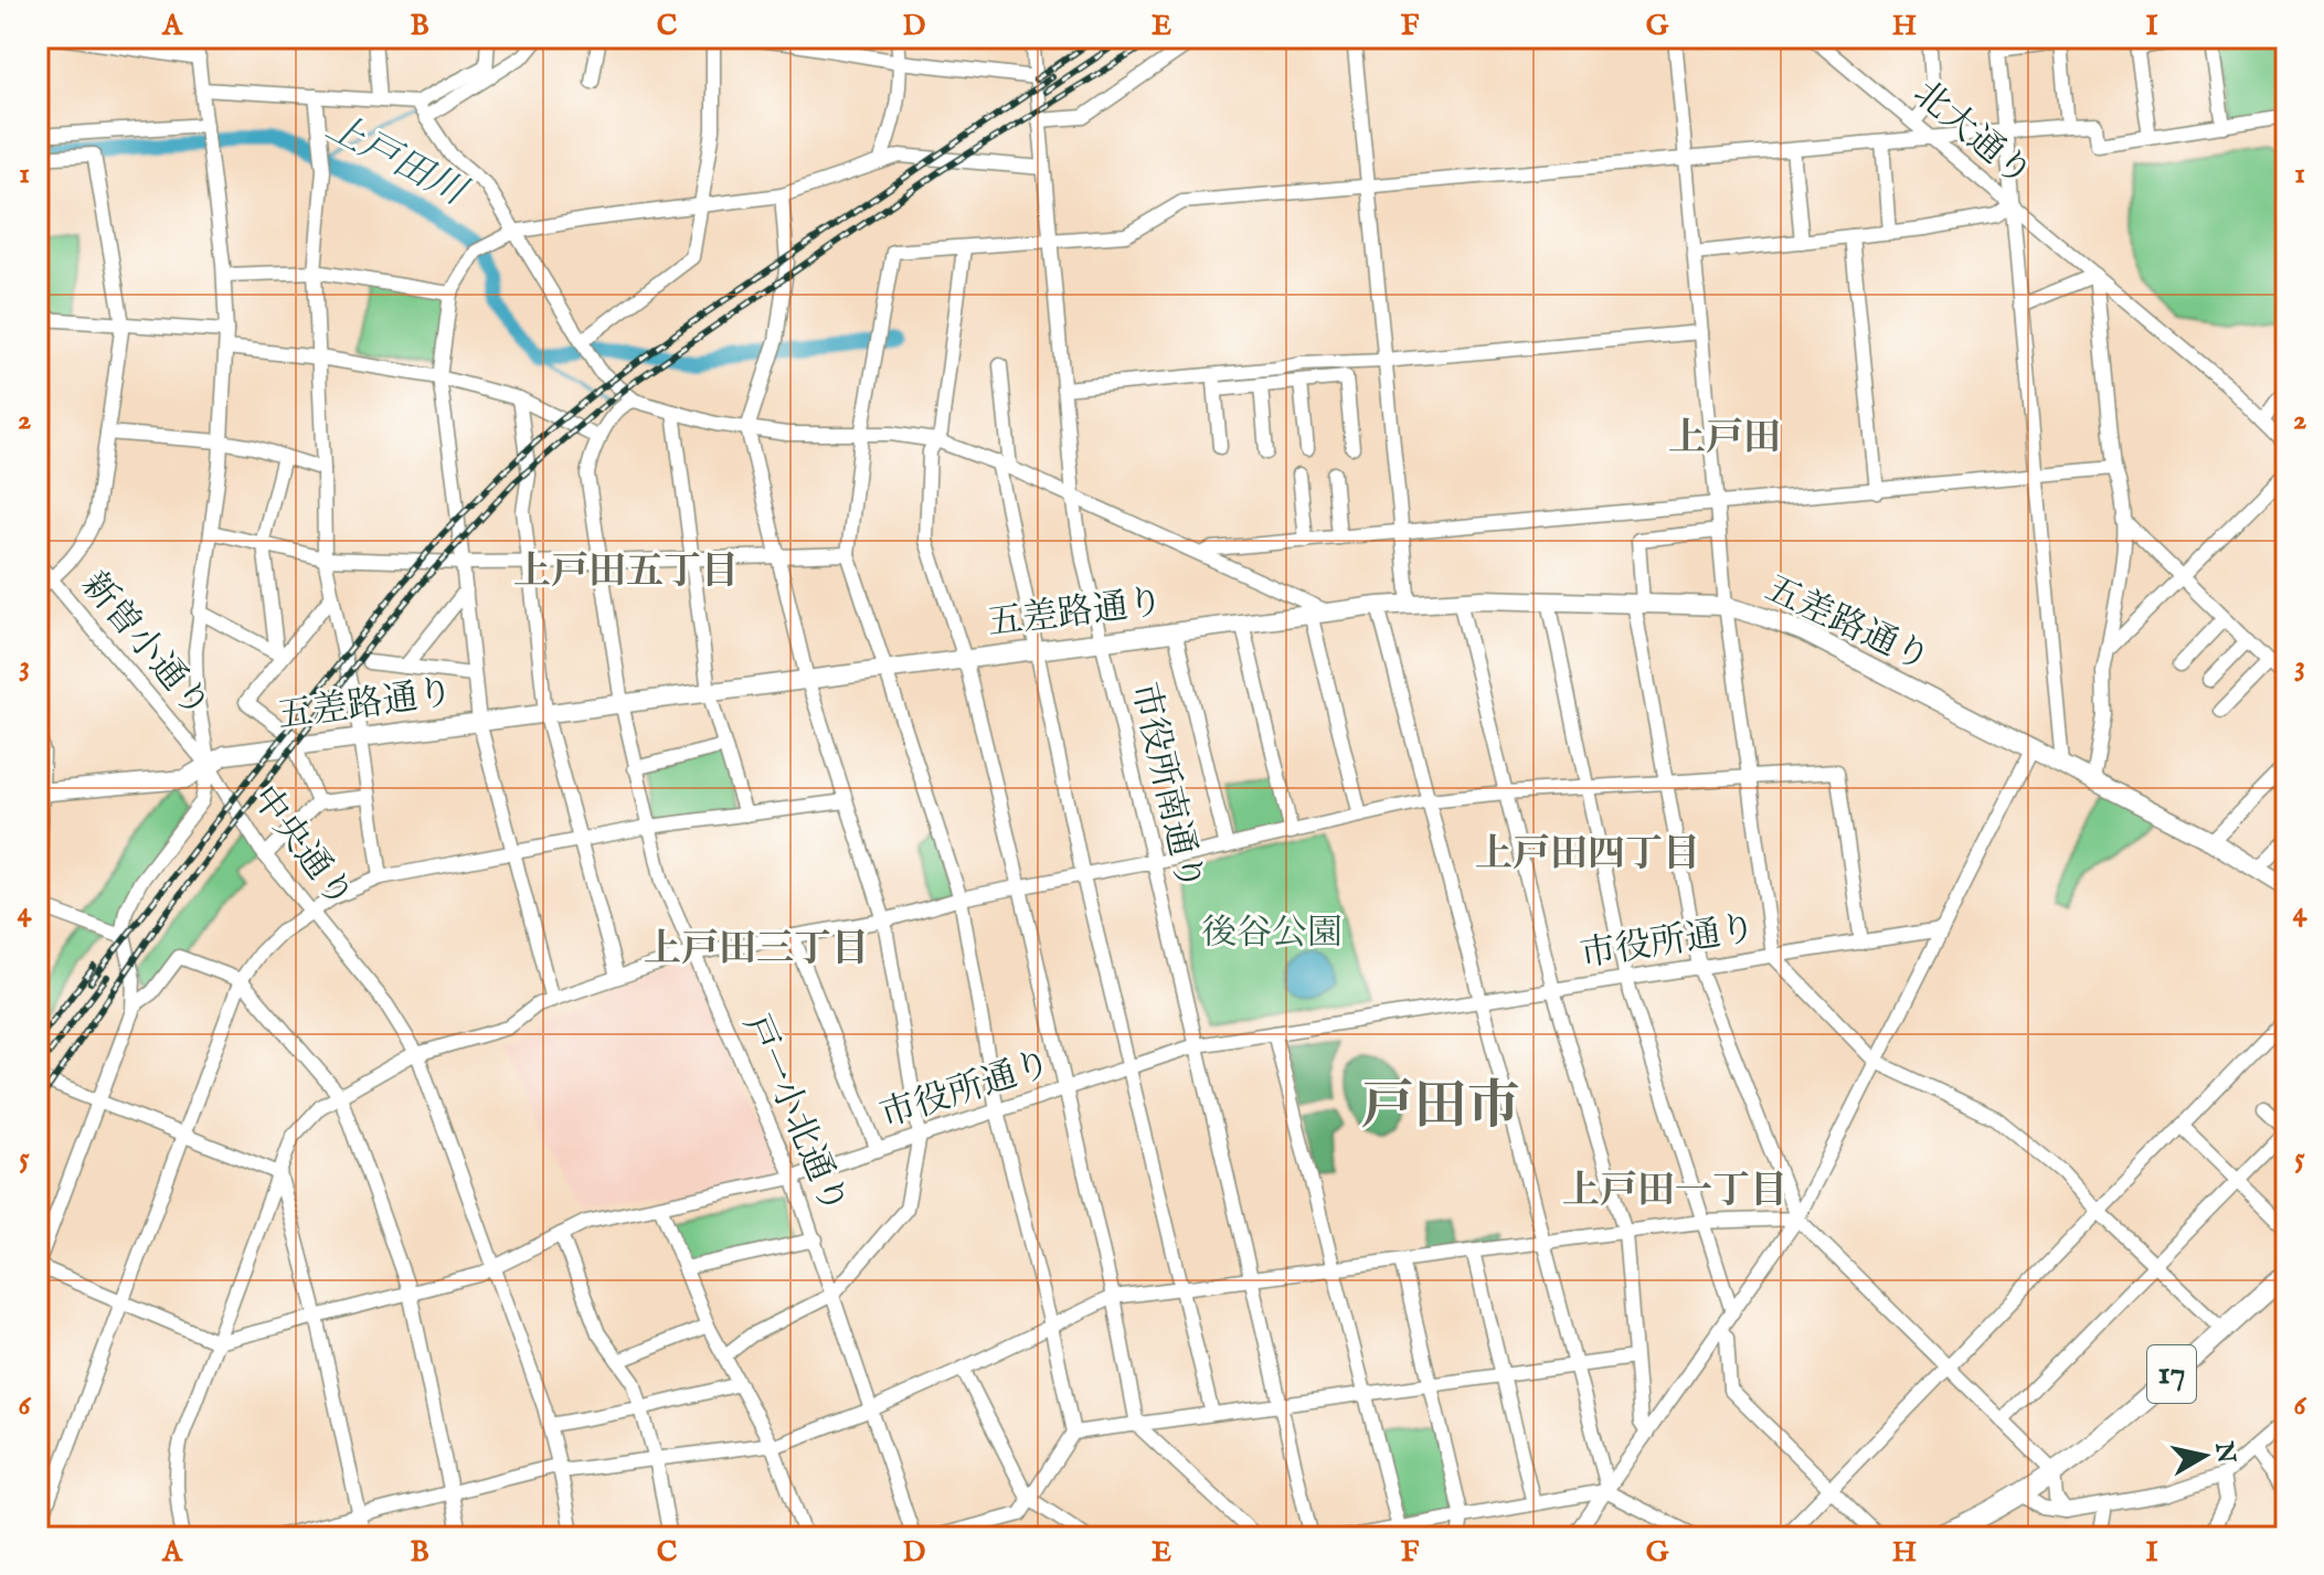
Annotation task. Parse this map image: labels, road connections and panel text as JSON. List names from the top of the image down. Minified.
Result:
{"streets":{"highway":["17"],"main road":["五差路通り"],"street":["北大通り","新曽小通り","市役所南通り","中央通り","市役所通り","戸一小北通り"]},"crossings":[["五差路通り","新曽小通り"],["五差路通り","市役所南通り"],["五差路通り","中央通り"],["五差路通り","戸一小北通り"],["新曽小通り","中央通り"],["市役所南通り","市役所通り"],["中央通り","市役所通り"],["市役所通り","戸一小北通り"]],"districts":["上戸田","上戸田五丁目","上戸田四丁目","上戸田三丁目","戸田市","上戸田一丁目"],"water":["上戸田川"],"parks":["後谷公園"],"north":"right","grid":{"columns":["A","B","C","D","E","F","G","H","I"],"rows":["1","2","3","4","5","6"]}}
